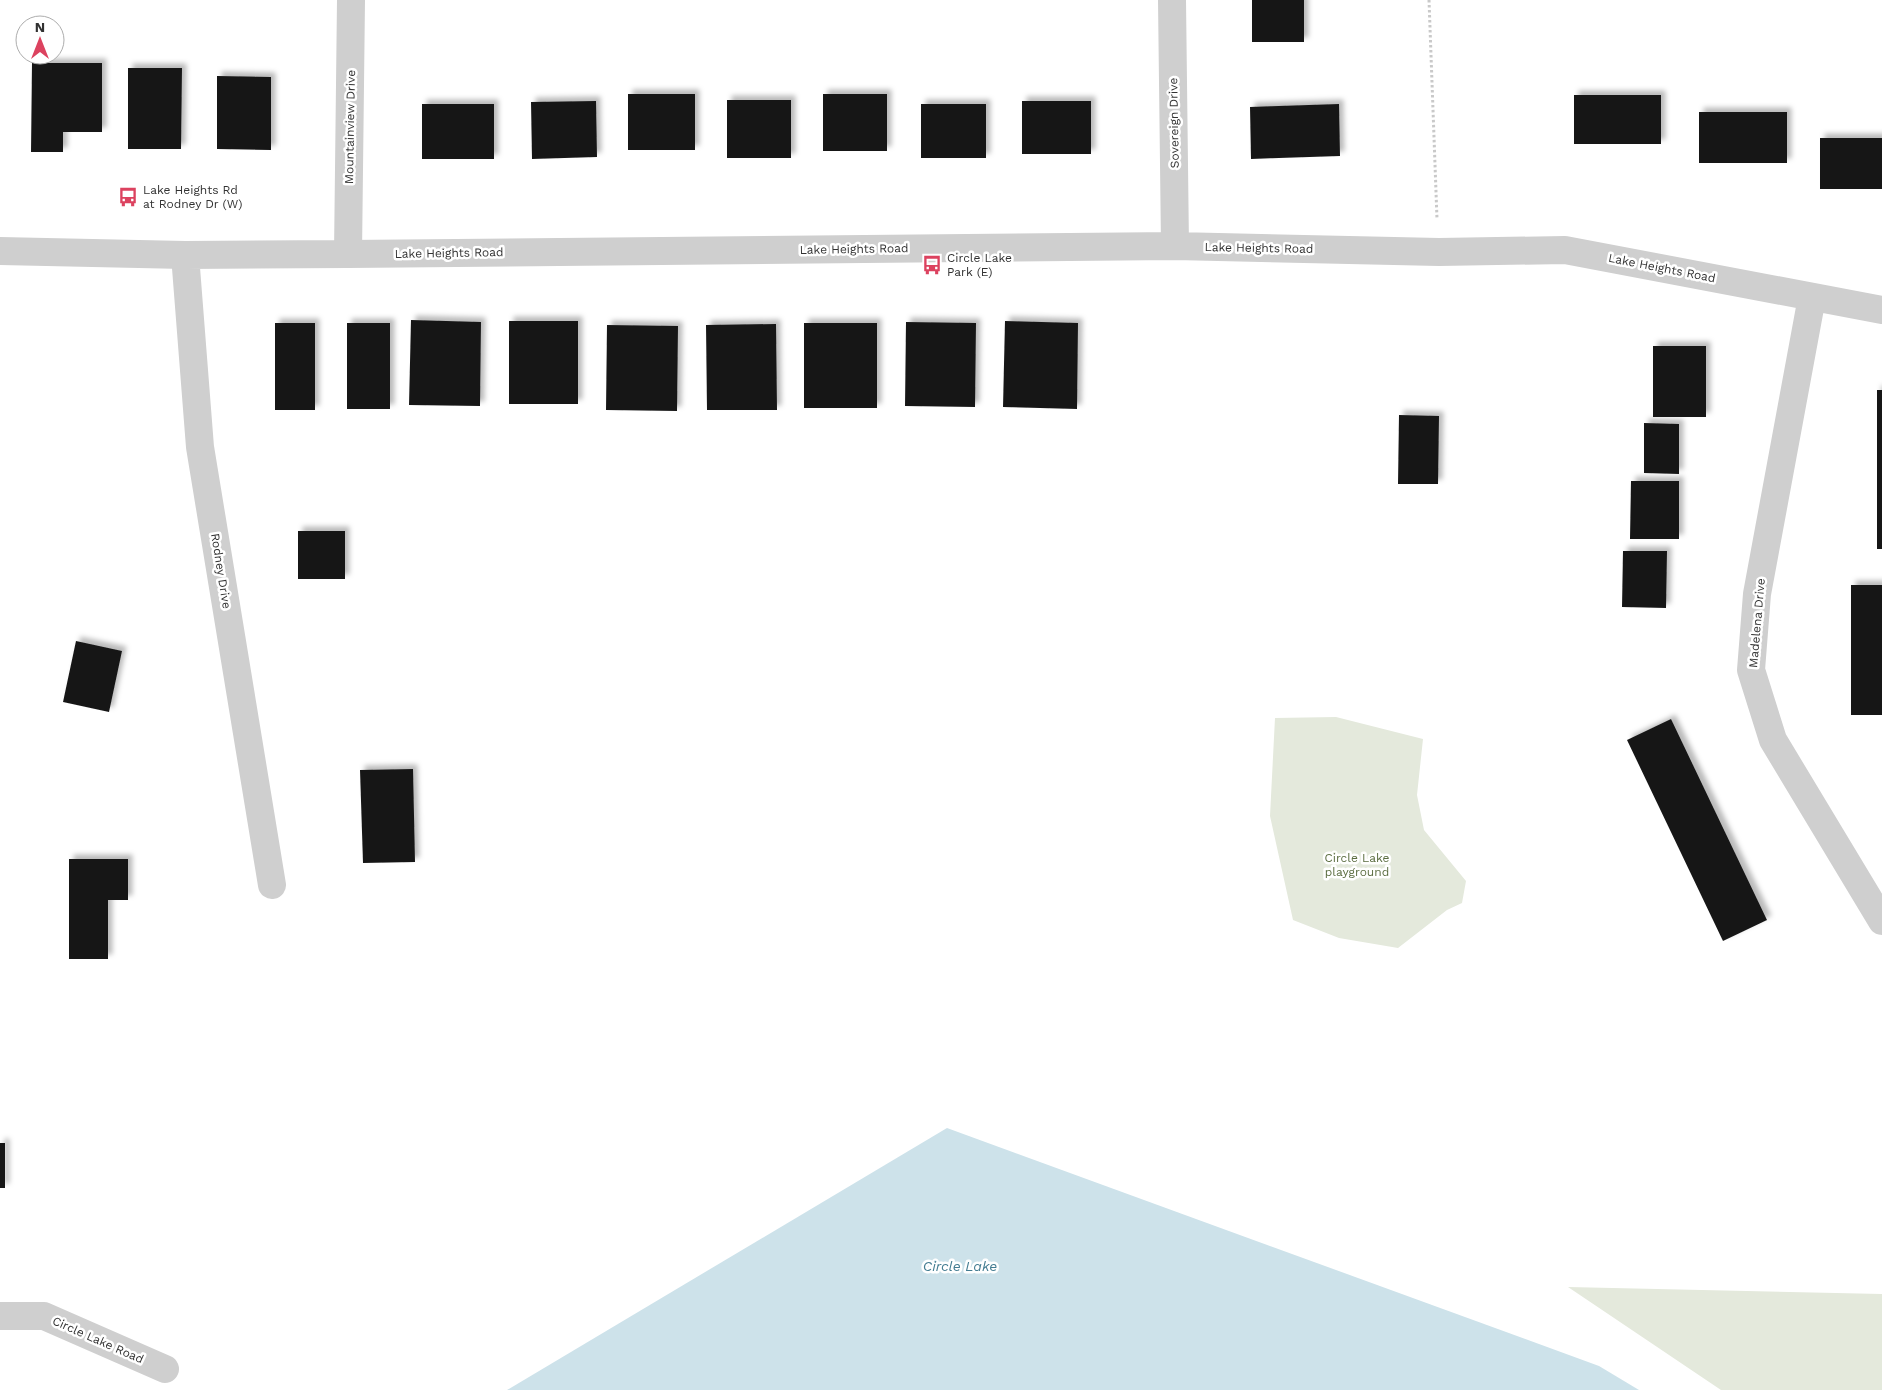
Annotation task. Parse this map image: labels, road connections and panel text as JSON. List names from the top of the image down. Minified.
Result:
{"streets":{"street":["Sovereign Drive","Mountainview Drive","Lake Heights Road","Rodney Drive","Madelena Drive","Circle Lake Road"]},"crossings":[["Sovereign Drive","Lake Heights Road"],["Mountainview Drive","Lake Heights Road"],["Lake Heights Road","Rodney Drive"],["Lake Heights Road","Madelena Drive"]],"water":["Circle Lake"],"parks":["Circle Lake playground"],"places":{"bus stop":["Lake Heights Rd at Rodney Dr (W)","Circle Lake Park (E)"]},"north":"top"}
